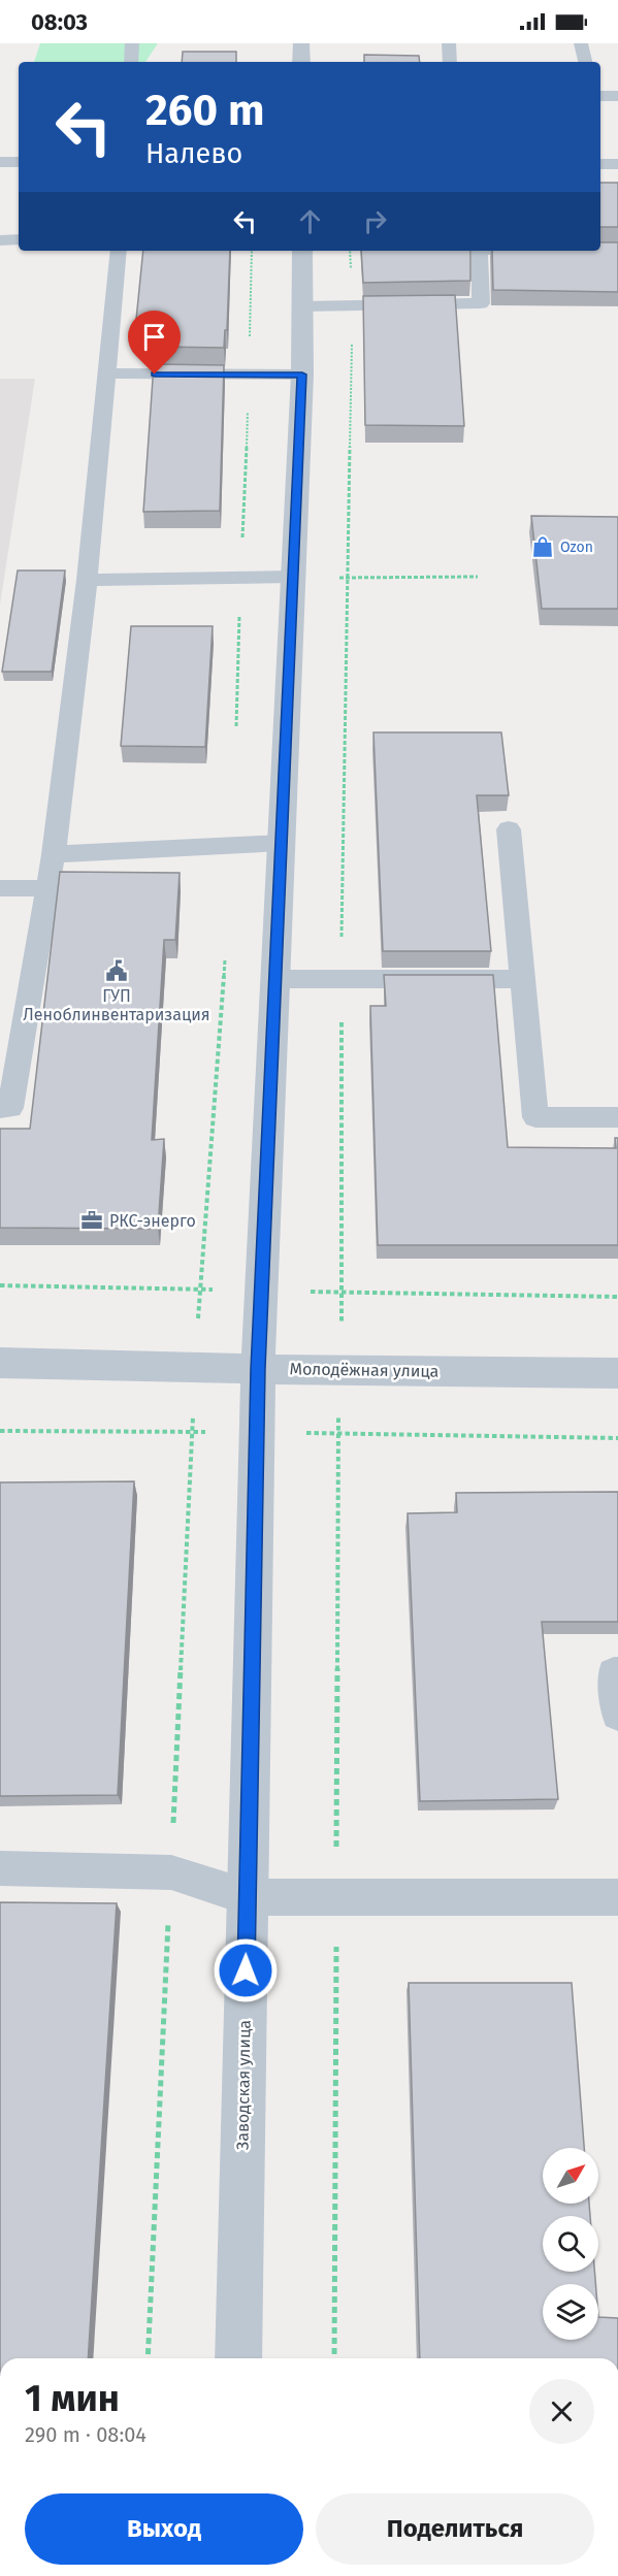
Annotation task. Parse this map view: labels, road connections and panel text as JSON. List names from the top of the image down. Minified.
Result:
{"streets":{"street":["Молодёжная улица","Заводская улица"]},"crossings":[["Молодёжная улица","Заводская улица"]],"places":{"shop":["Ozon"],"public building":["ГУП Леноблинвентаризация"],"office":["РКС-энерго"]},"north":"top right","page":{"status":"08:03","turn":["260 m","Налево"],"heading":["1 мин","290 m · 08:04"],"buttons":["Выход","Поделиться"]}}
